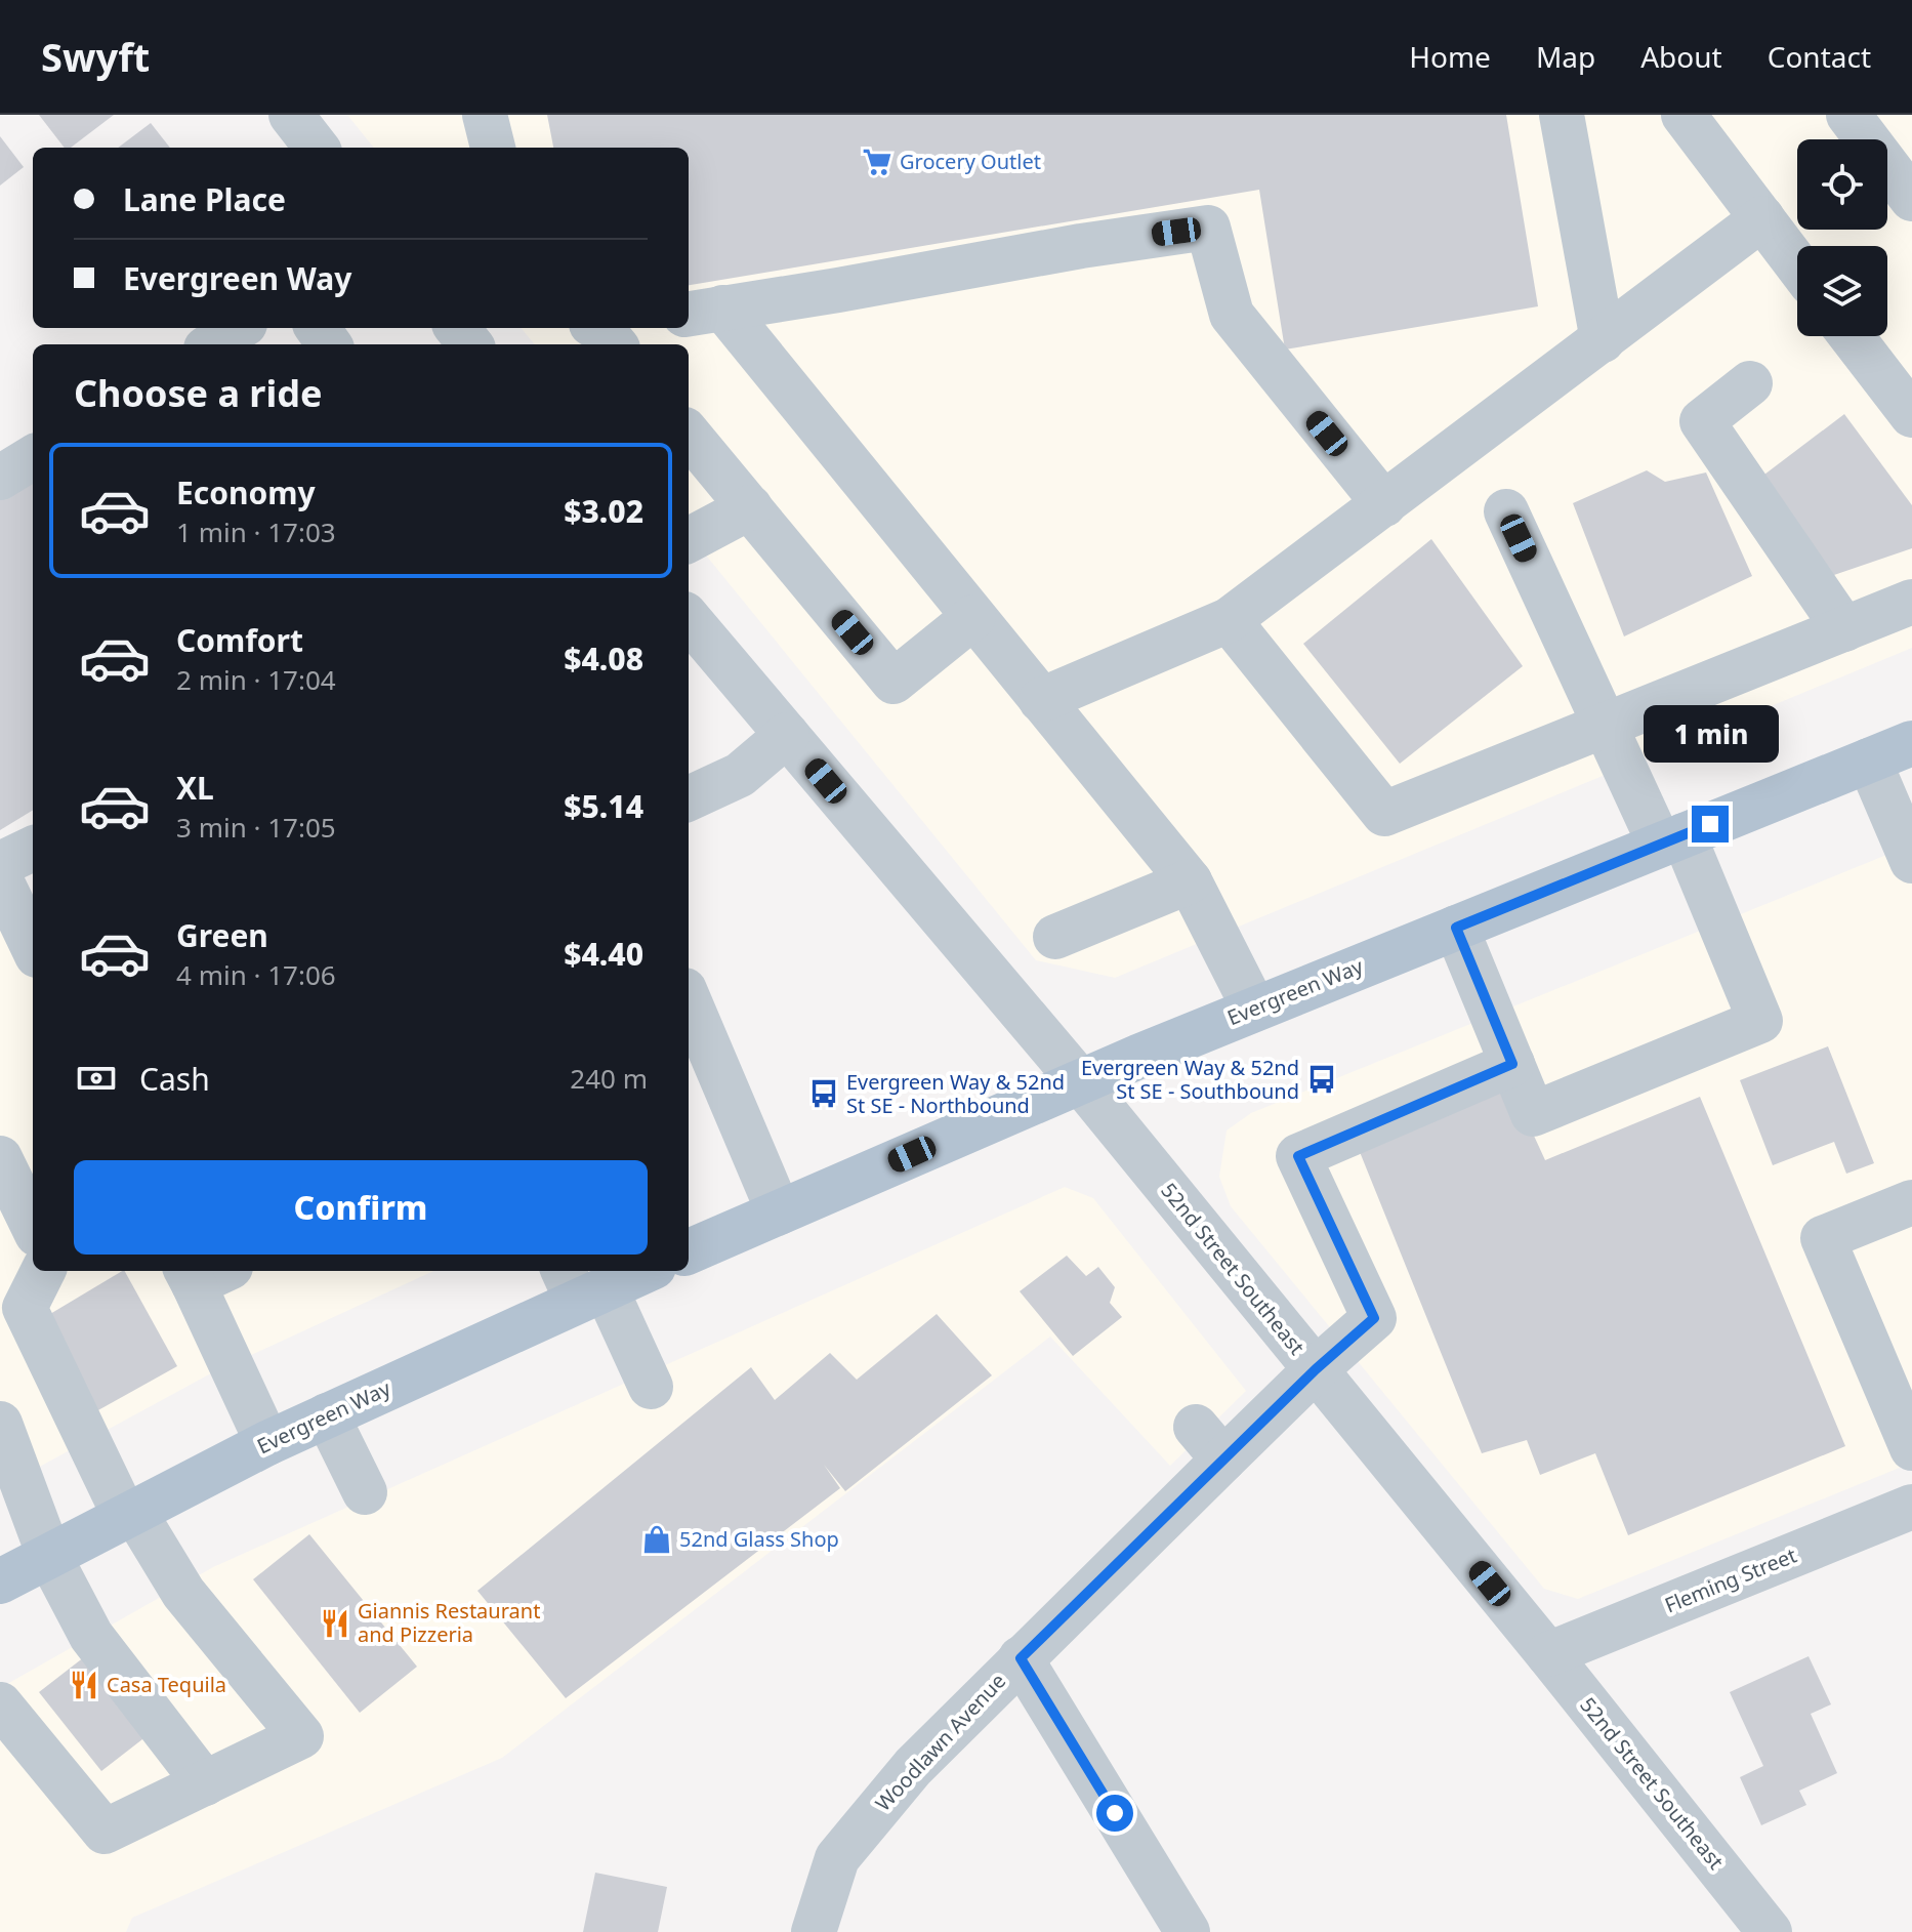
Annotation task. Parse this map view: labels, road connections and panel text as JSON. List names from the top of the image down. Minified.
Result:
{"streets":{"main road":["Evergreen Way"],"street":["52nd Street Southeast","Fleming Street","Woodlawn Avenue"]},"crossings":[["Evergreen Way","52nd Street Southeast"],["52nd Street Southeast","Fleming Street"],["52nd Street Southeast","Woodlawn Avenue"]],"places":{"supermarket":["Grocery Outlet"],"bus stop":["Evergreen Way & 52nd St SE - Southbound","Evergreen Way & 52nd St SE - Northbound"],"shop":["52nd Glass Shop"],"restaurant":["Giannis Restaurant and Pizzeria","Casa Tequila"]},"page":{"header":"Swyft","nav":["Home","Map","About","Contact"],"banner":["Lane Place","Evergreen Way"],"heading":"Choose a ride","list":[{"name":"Economy","note":"1 min · 17:03","value":"$3.02"},{"name":"Comfort","note":"2 min · 17:04","value":"$4.08"},{"name":"XL","note":"3 min · 17:05","value":"$5.14"},{"name":"Green","note":"4 min · 17:06","value":"$4.40"}],"bubble":"1 min","pay":["Cash","240 m"],"buttons":"Confirm"}}
